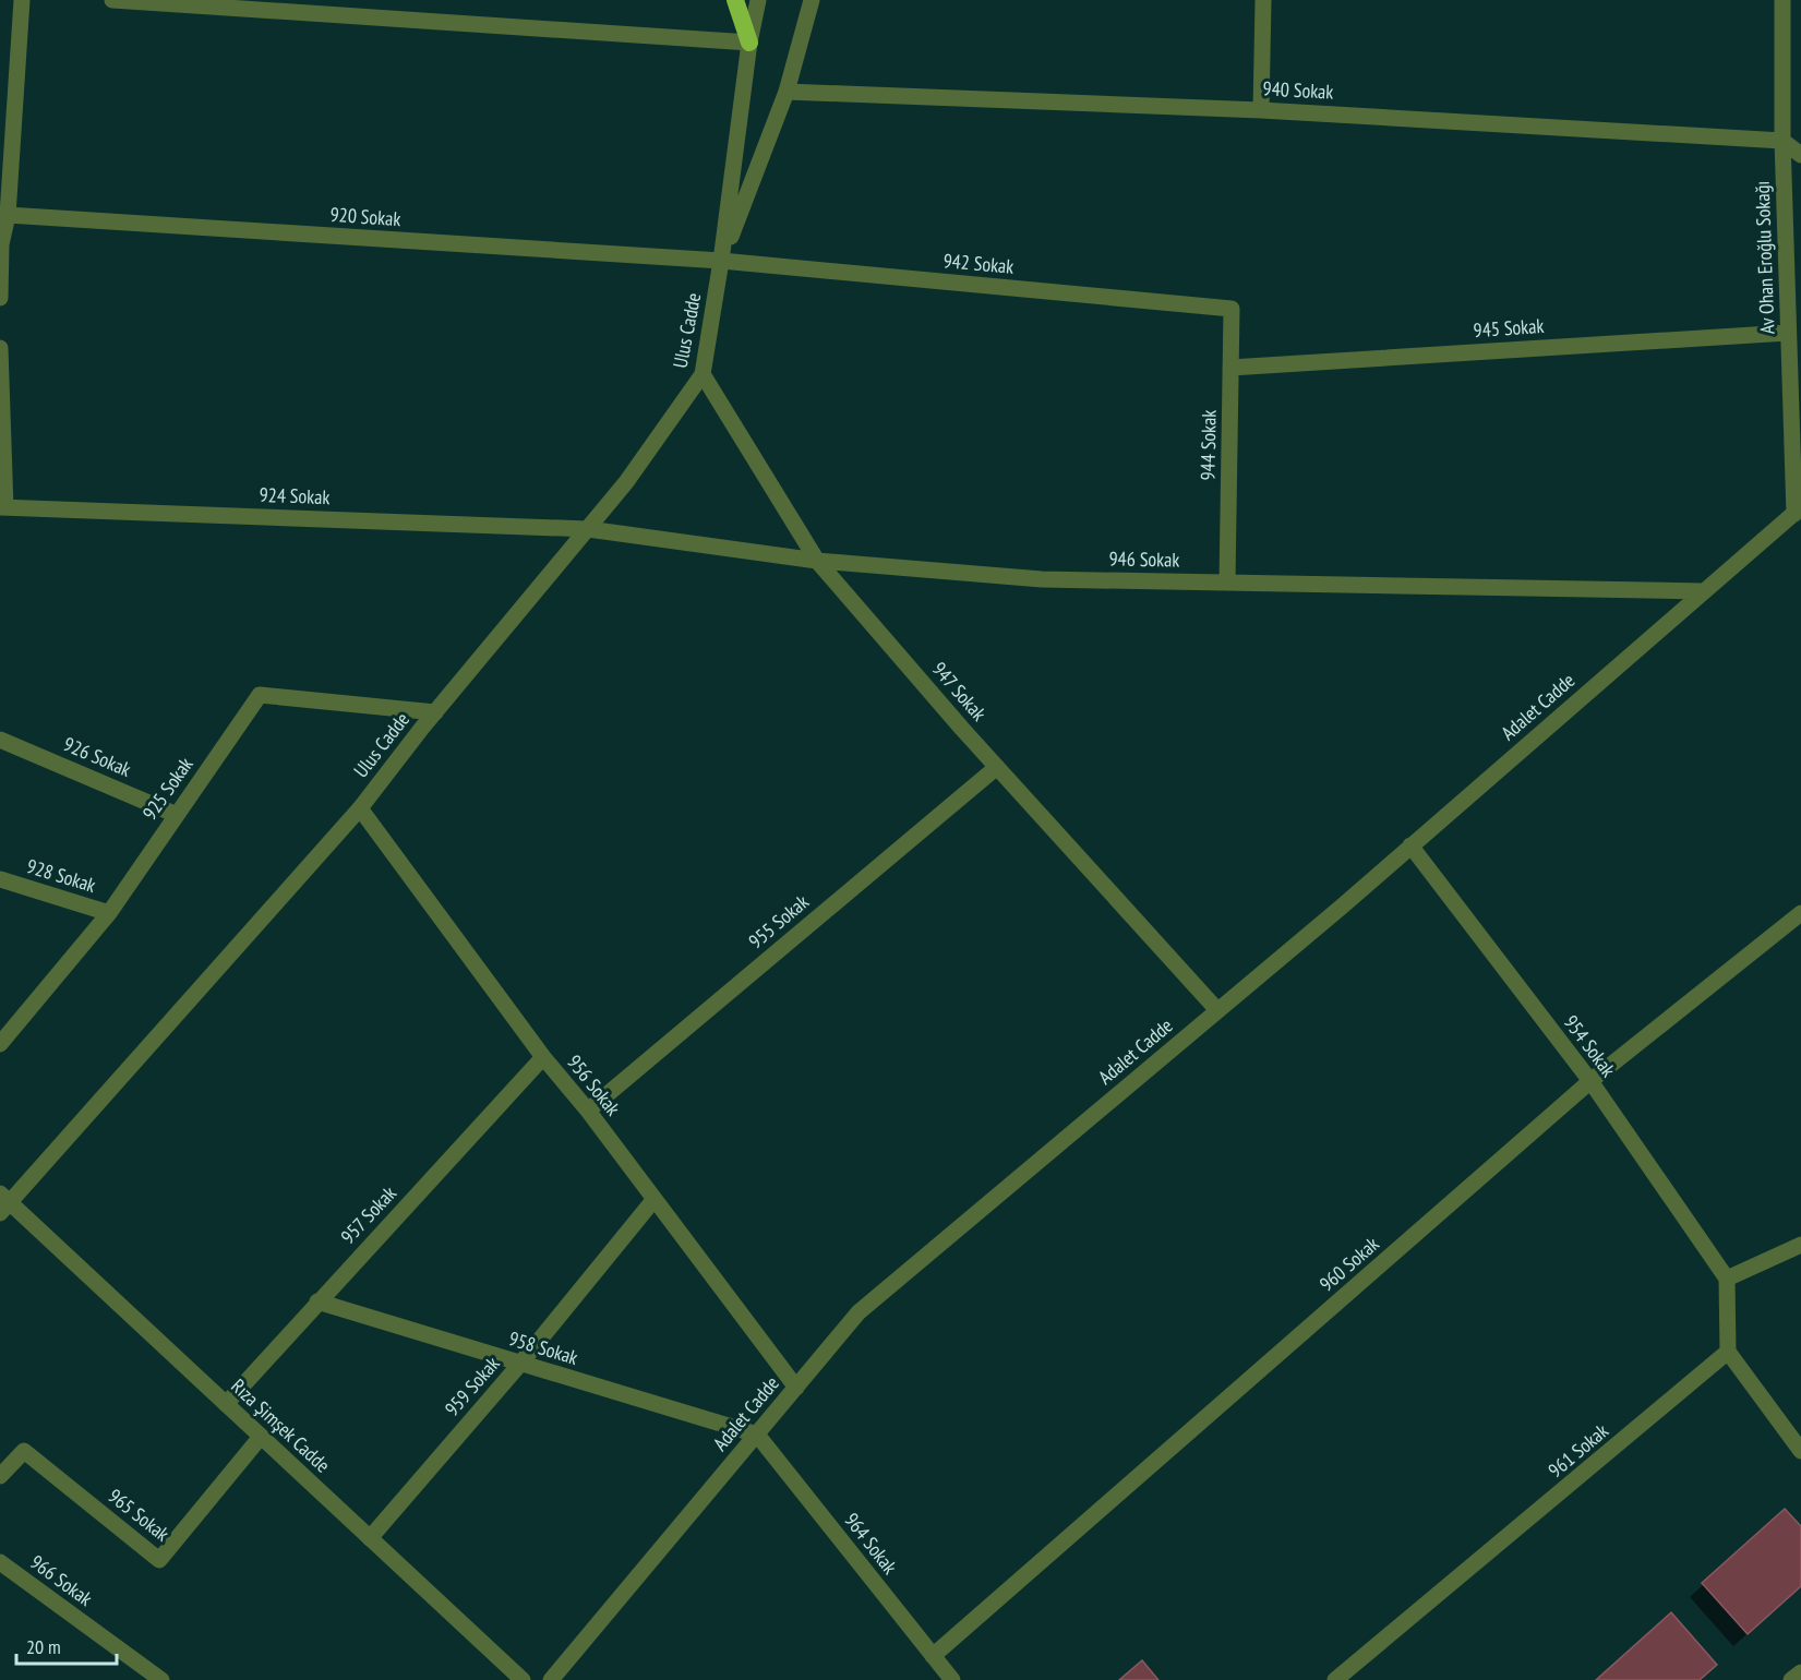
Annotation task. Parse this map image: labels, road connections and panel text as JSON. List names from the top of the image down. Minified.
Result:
{"streets":{"street":["940 Sokak","920 Sokak","Av Ohan Eroğlu Sokağı","942 Sokak","945 Sokak","Ulus Cadde","944 Sokak","924 Sokak","946 Sokak","947 Sokak","Adalet Cadde","926 Sokak","925 Sokak","928 Sokak","955 Sokak","954 Sokak","956 Sokak","957 Sokak","960 Sokak","958 Sokak","959 Sokak","Rıza Şimşek Cadde","961 Sokak","965 Sokak","964 Sokak","966 Sokak"]},"crossings":[["940 Sokak","Av Ohan Eroğlu Sokağı"],["940 Sokak","Ulus Cadde"],["920 Sokak","942 Sokak"],["920 Sokak","Ulus Cadde"],["Av Ohan Eroğlu Sokağı","945 Sokak"],["Av Ohan Eroğlu Sokağı","Adalet Cadde"],["942 Sokak","Ulus Cadde"],["942 Sokak","944 Sokak"],["945 Sokak","944 Sokak"],["Ulus Cadde","924 Sokak"],["Ulus Cadde","946 Sokak"],["Ulus Cadde","947 Sokak"],["Ulus Cadde","925 Sokak"],["Ulus Cadde","956 Sokak"],["Ulus Cadde","Rıza Şimşek Cadde"],["944 Sokak","946 Sokak"],["924 Sokak","946 Sokak"],["946 Sokak","947 Sokak"],["946 Sokak","Adalet Cadde"],["947 Sokak","Adalet Cadde"],["947 Sokak","955 Sokak"],["Adalet Cadde","954 Sokak"],["Adalet Cadde","956 Sokak"],["Adalet Cadde","958 Sokak"],["Adalet Cadde","964 Sokak"],["926 Sokak","925 Sokak"],["925 Sokak","928 Sokak"],["955 Sokak","956 Sokak"],["954 Sokak","960 Sokak"],["956 Sokak","957 Sokak"],["956 Sokak","959 Sokak"],["957 Sokak","958 Sokak"],["957 Sokak","Rıza Şimşek Cadde"],["960 Sokak","964 Sokak"],["958 Sokak","959 Sokak"],["958 Sokak","964 Sokak"],["959 Sokak","Rıza Şimşek Cadde"],["Rıza Şimşek Cadde","965 Sokak"]],"scale_bar":"20 m"}
